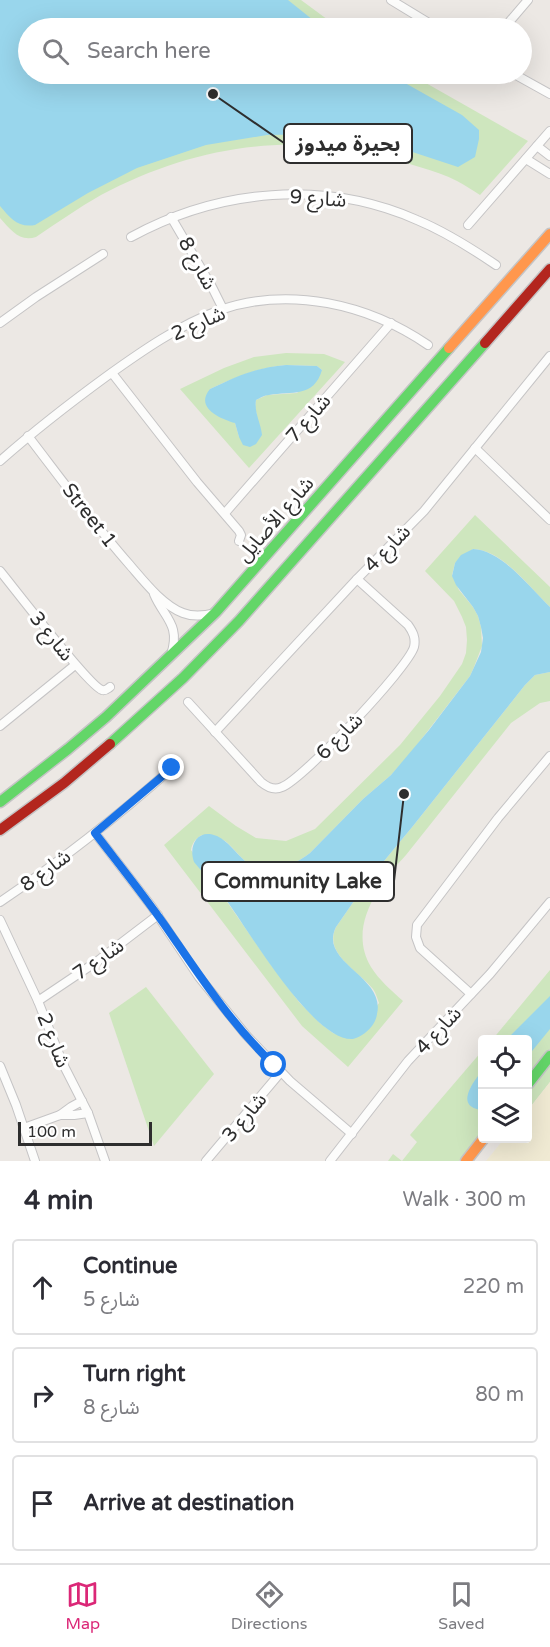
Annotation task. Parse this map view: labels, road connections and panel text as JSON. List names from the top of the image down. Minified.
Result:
{"streets":{"main road":["شارع الأصايل"],"street":["شارع 9","شارع 8","شارع 2","شارع 7","Street 1","شارع 4","شارع 3","شارع 6"]},"crossings":[["شارع 9","شارع 8"],["شارع 8","شارع 2"],["شارع 2","شارع 7"],["شارع 2","Street 1"],["شارع 4","شارع 6"]],"places":["بحيرة ميدوز","Community Lake"],"scale_bar":"100 m","page":{"search":"Search here","scale":"100 m","heading":["4 min","Walk · 300 m"],"list":[["Continue","شارع 5","220 m"],["Turn right","شارع 8","80 m"],"Arrive at destination"],"nav":["Map","Directions","Saved"]}}
